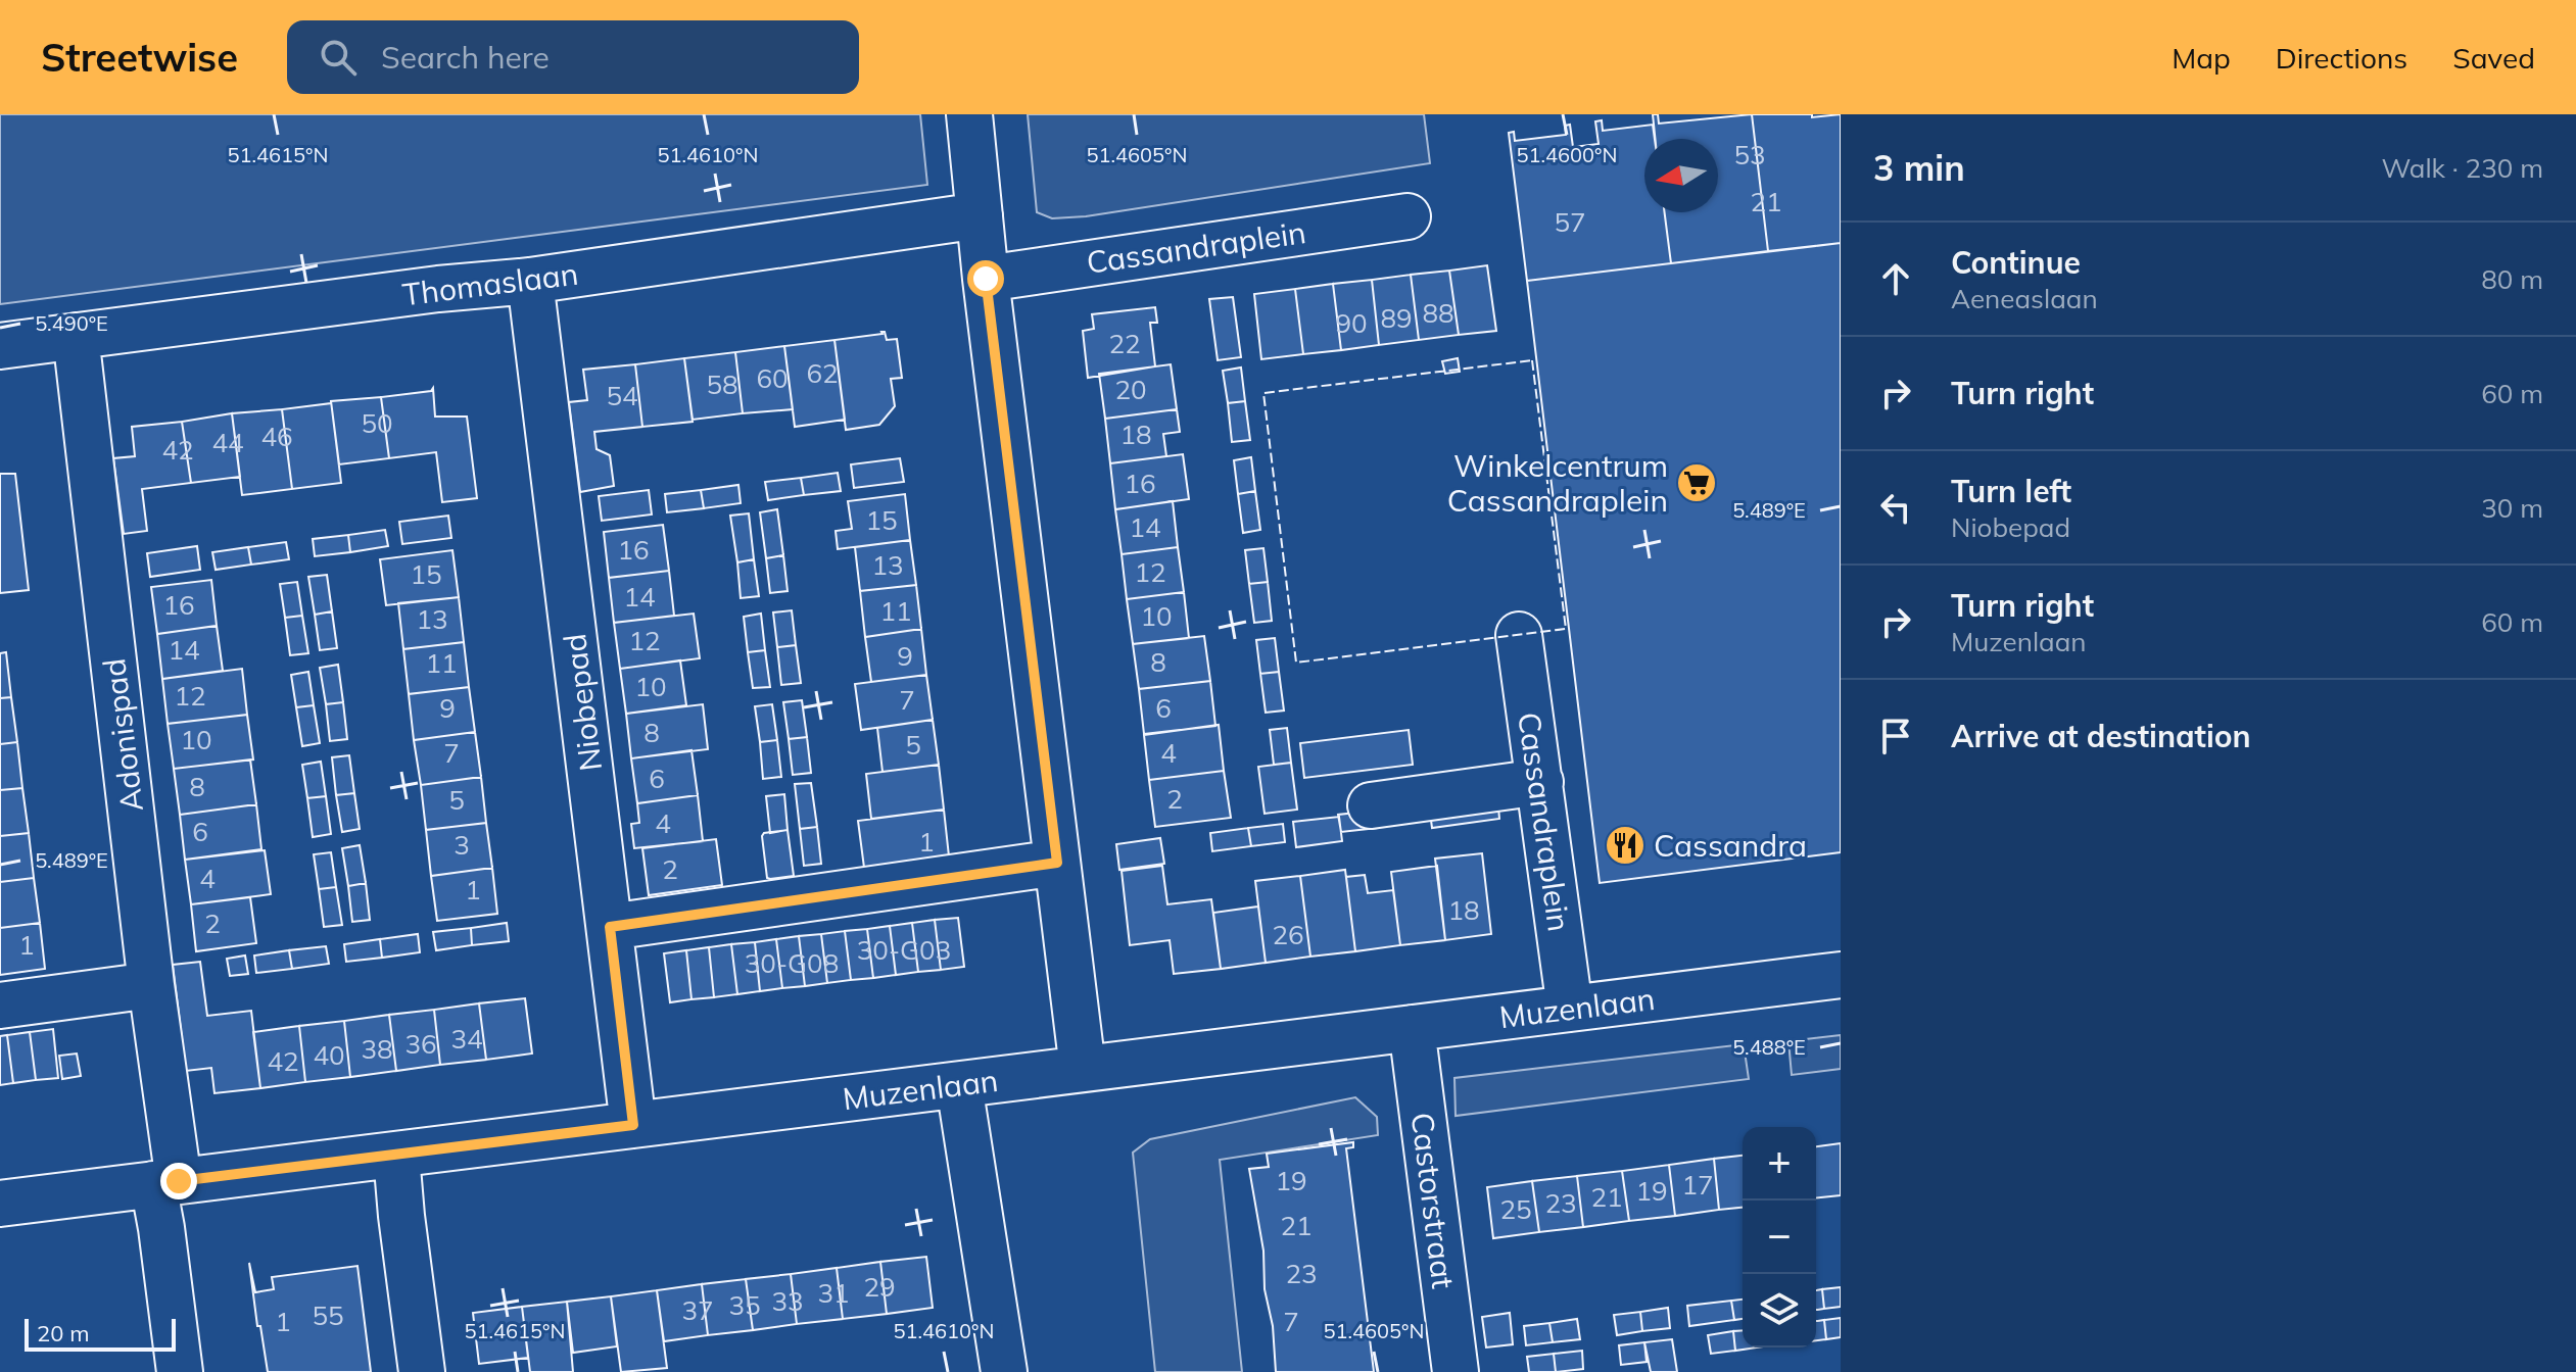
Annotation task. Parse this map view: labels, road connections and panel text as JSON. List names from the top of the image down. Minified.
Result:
{"streets":{"street":["Cassandraplein","Thomaslaan","Niobepad","Adonispad","Muzenlaan","Castorstraat"]},"crossings":[["Cassandraplein","Muzenlaan"],["Thomaslaan","Niobepad"],["Thomaslaan","Adonispad"],["Niobepad","Muzenlaan"],["Adonispad","Muzenlaan"],["Muzenlaan","Castorstraat"]],"places":{"supermarket":["Winkelcentrum Cassandraplein"],"restaurant":["Cassandra"]},"house_numbers":["53","21","57","88","89","90","22","62","60","58","20","54","50","18","46","44","42","16","15","14","16","13","12","15","14","16","11","10","13","12","14","9","8","11","10","12","7","9","6","8","10","5","7","4","6","8","2","5","4","6","1","3","2","4","1","18","2","26","1","30-G03","30-G08","34","36","38","40","42","19","17","19","21","23","25","21","23","29","31","33","35","37","55","1","7"],"scale_bar":"20 m","north":"left","page":{"header":"Streetwise","search":"Search here","nav":["Map","Directions","Saved"],"heading":["3 min","Walk · 230 m"],"list":[["Continue","Aeneaslaan","80 m"],["Turn right","60 m"],["Turn left","Niobepad","30 m"],["Turn right","Muzenlaan","60 m"],"Arrive at destination"],"map_buttons":["+","−"],"scale":"20 m"},"coordinates":["51.4615°N","51.4610°N","51.4605°N","51.4600°N","5.490°E","5.489°E","5.488°E"]}
